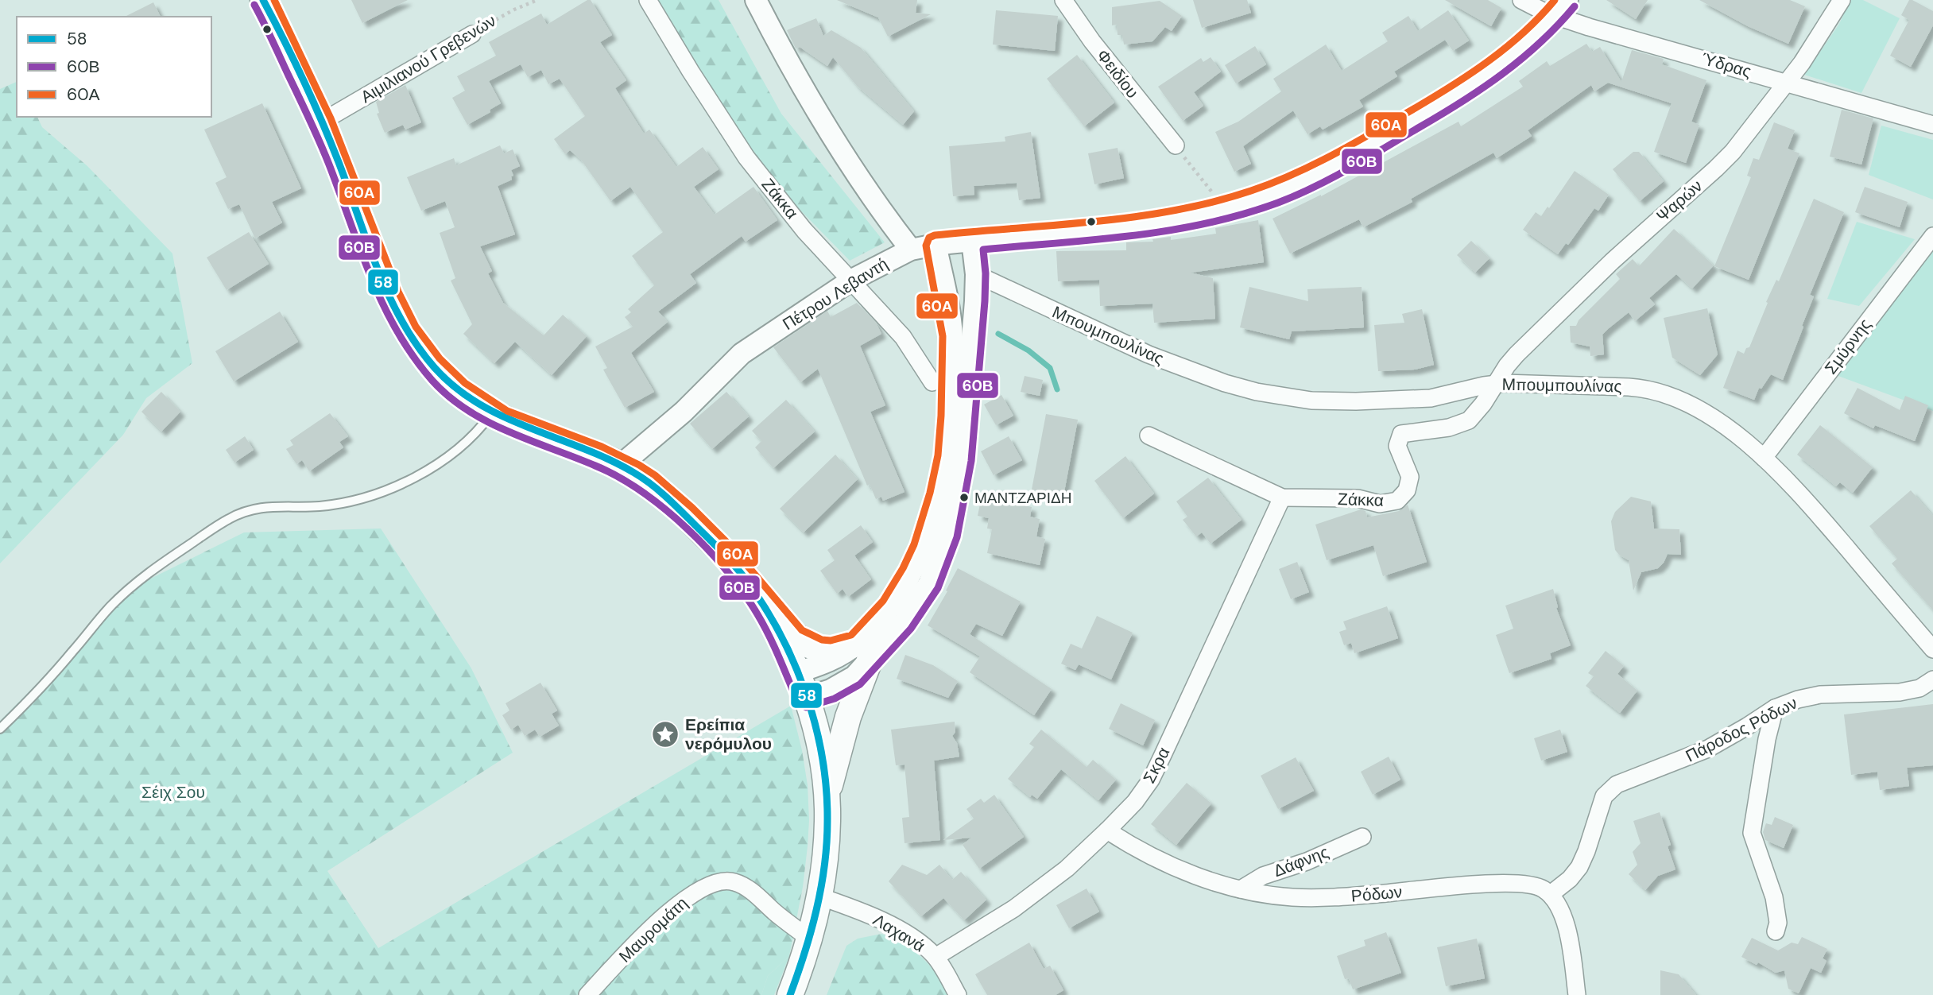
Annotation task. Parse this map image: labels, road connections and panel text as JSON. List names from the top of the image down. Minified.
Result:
{"streets":{"street":["Αιμιλιανού Γρεβενών","Ύδρας","Φειδίου","Ζάκκα","Ψαρών","Πέτρου Λεβαντή","Μπουμπουλίνας","Σμύρνης","Πάροδος Ρόδων","Σκρα","Δάφνης","Ρόδων","Μαυρομάτη","Λαχανά"]},"crossings":[["Ύδρας","Ψαρών"],["Ύδρας","Πέτρου Λεβαντή"],["Ζάκκα","Ψαρών"],["Ζάκκα","Πέτρου Λεβαντή"],["Ζάκκα","Μπουμπουλίνας"],["Ζάκκα","Σκρα"],["Ψαρών","Μπουμπουλίνας"],["Μπουμπουλίνας","Σμύρνης"],["Πάροδος Ρόδων","Ρόδων"],["Σκρα","Ρόδων"],["Σκρα","Λαχανά"],["Δάφνης","Ρόδων"]],"parks":["Σέιχ Σου"],"places":{"other":["ΜΑΝΤΖΑΡΙΔΗ"],"place":["Ερείπια νερόμυλου"]},"lines":["transit line 58","transit line 60Α","transit line 60Β"],"legend":["58","60Β","60Α"]}
